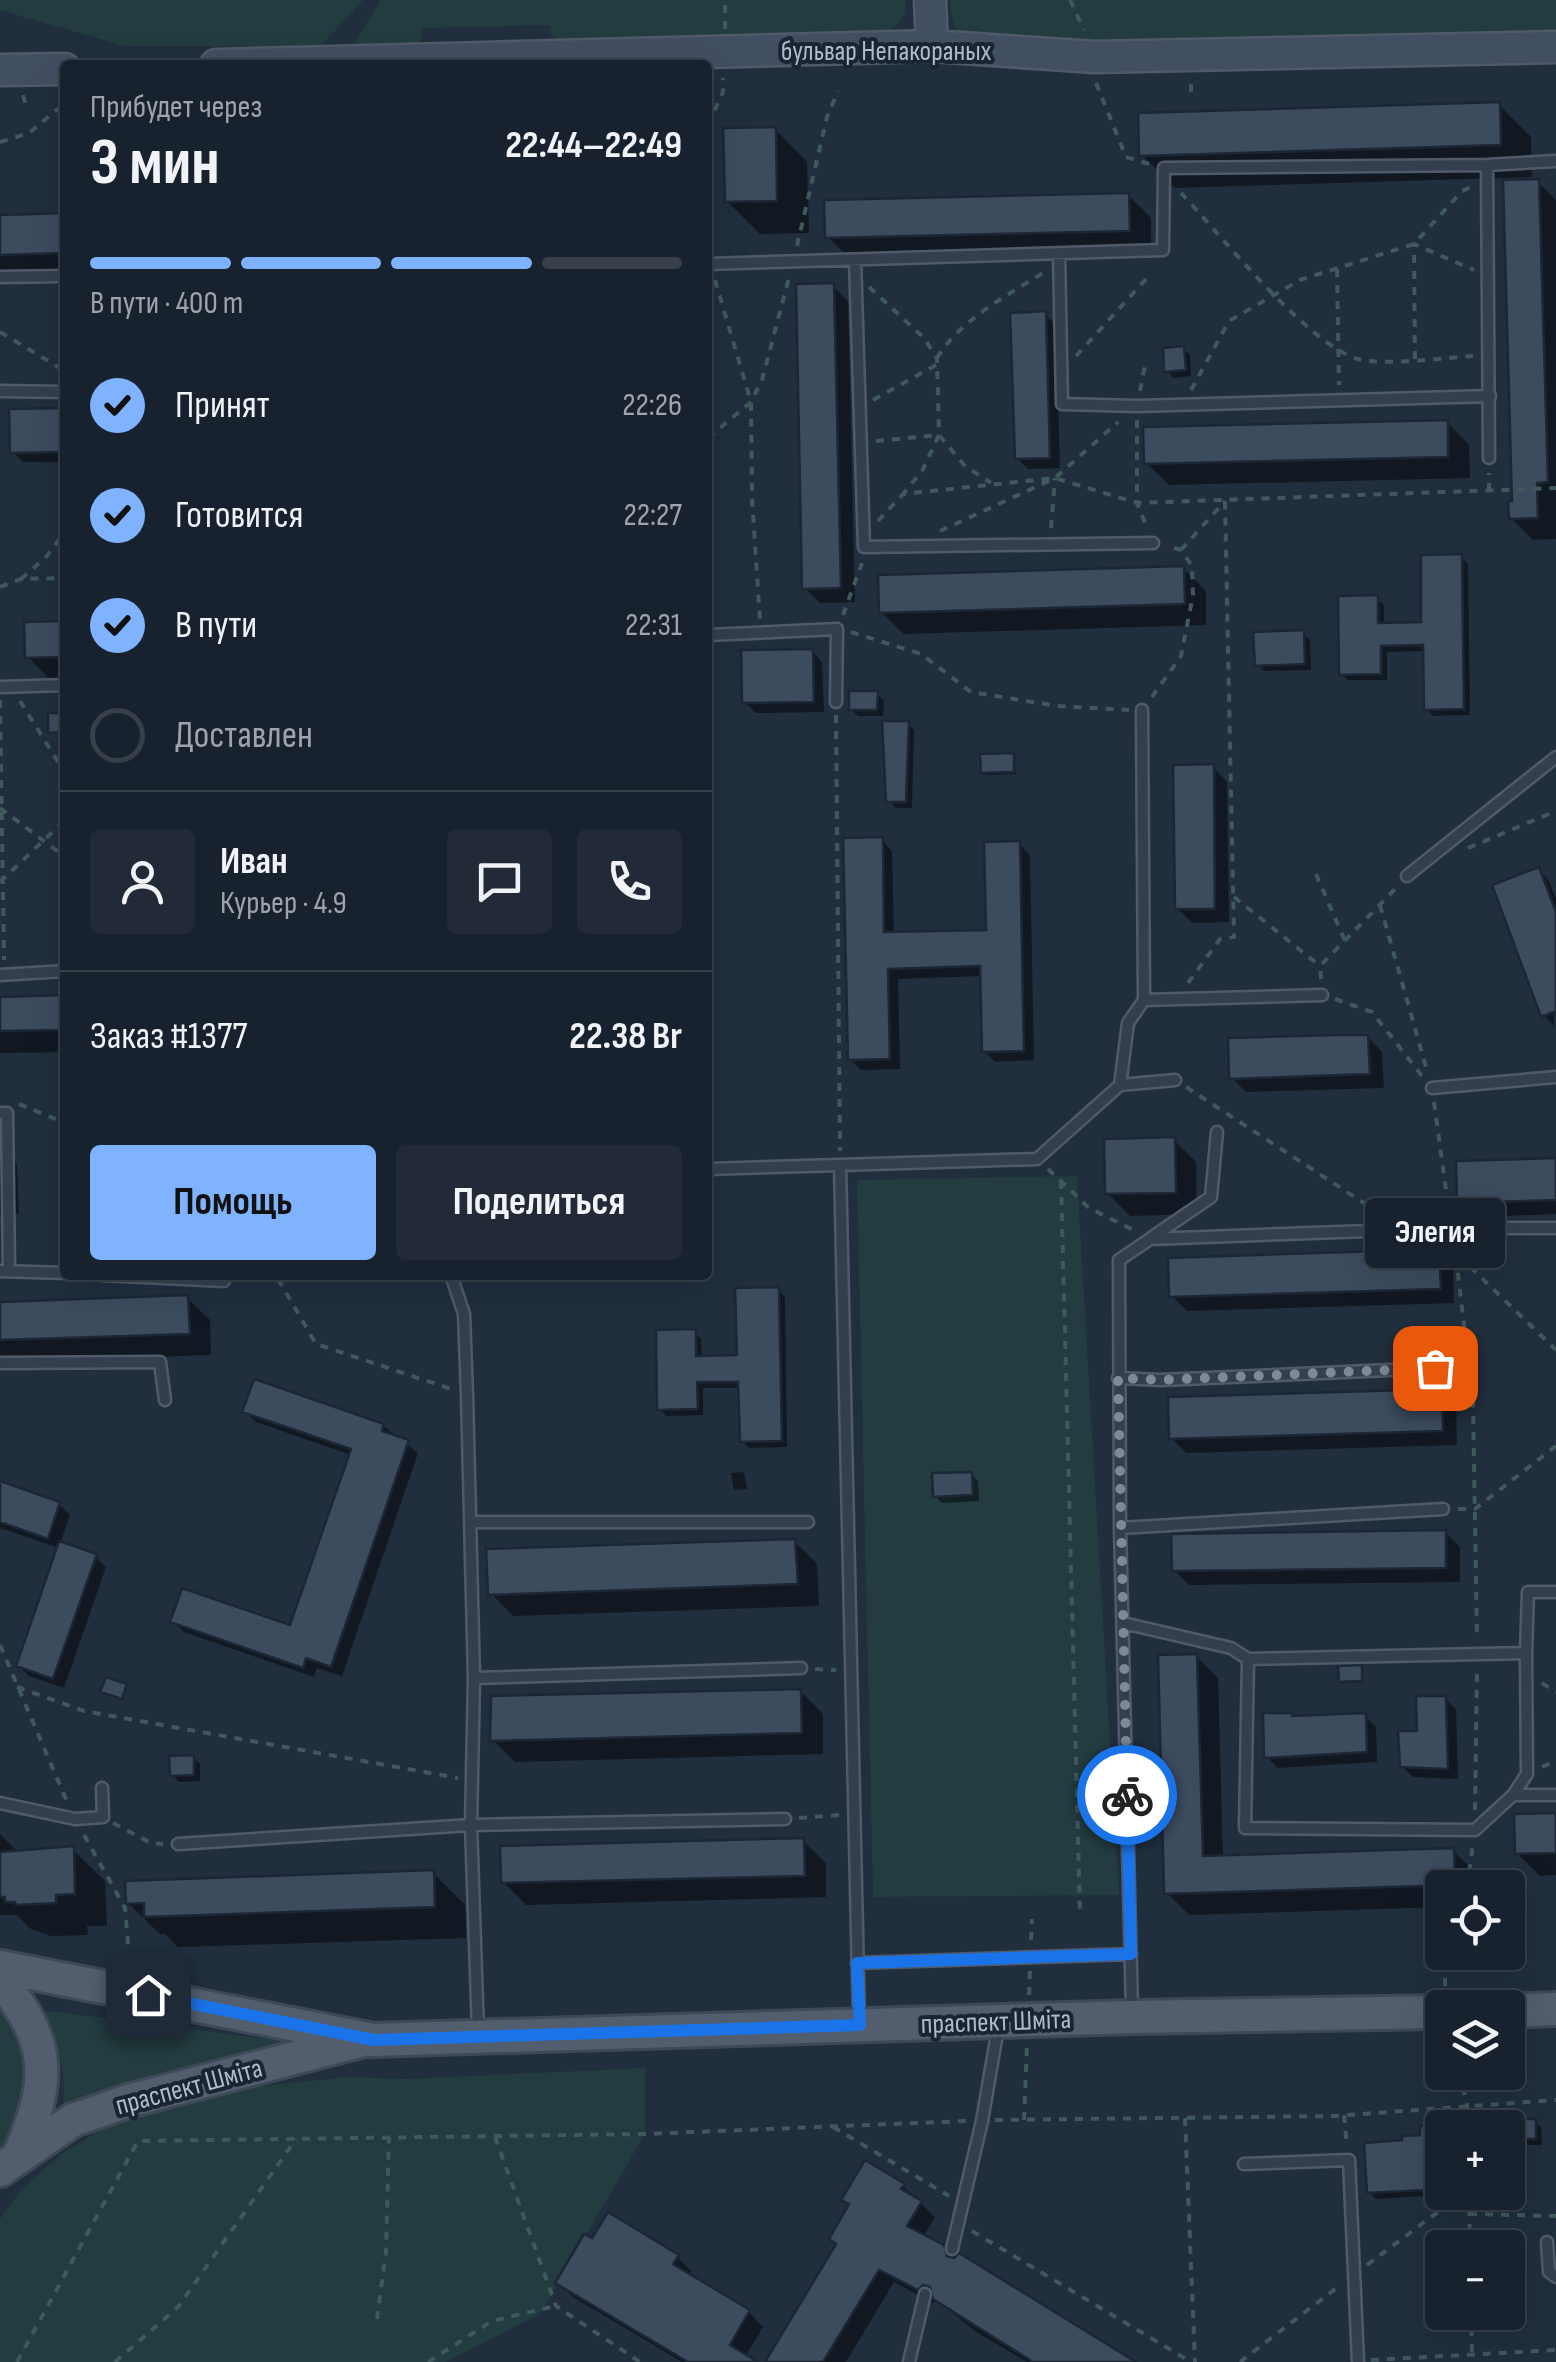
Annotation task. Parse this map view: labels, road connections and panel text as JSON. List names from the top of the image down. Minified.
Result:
{"streets":{"main road":["бульвар Непакораных","праспект Шміта"]},"places":["Элегия"],"page":{"heading":["3 мин","Прибудет через","22:44–22:49"],"panel":["Иван","Курьер · 4.9","Заказ #1377","22.38 Br"],"bar":"В пути · 400 m","list":[["Принят","22:26"],["Готовится","22:27"],["В пути","22:31"],"Доставлен"],"buttons":["Помощь","Поделиться"],"bubble":"Элегия","map_buttons":["+","−"]}}
